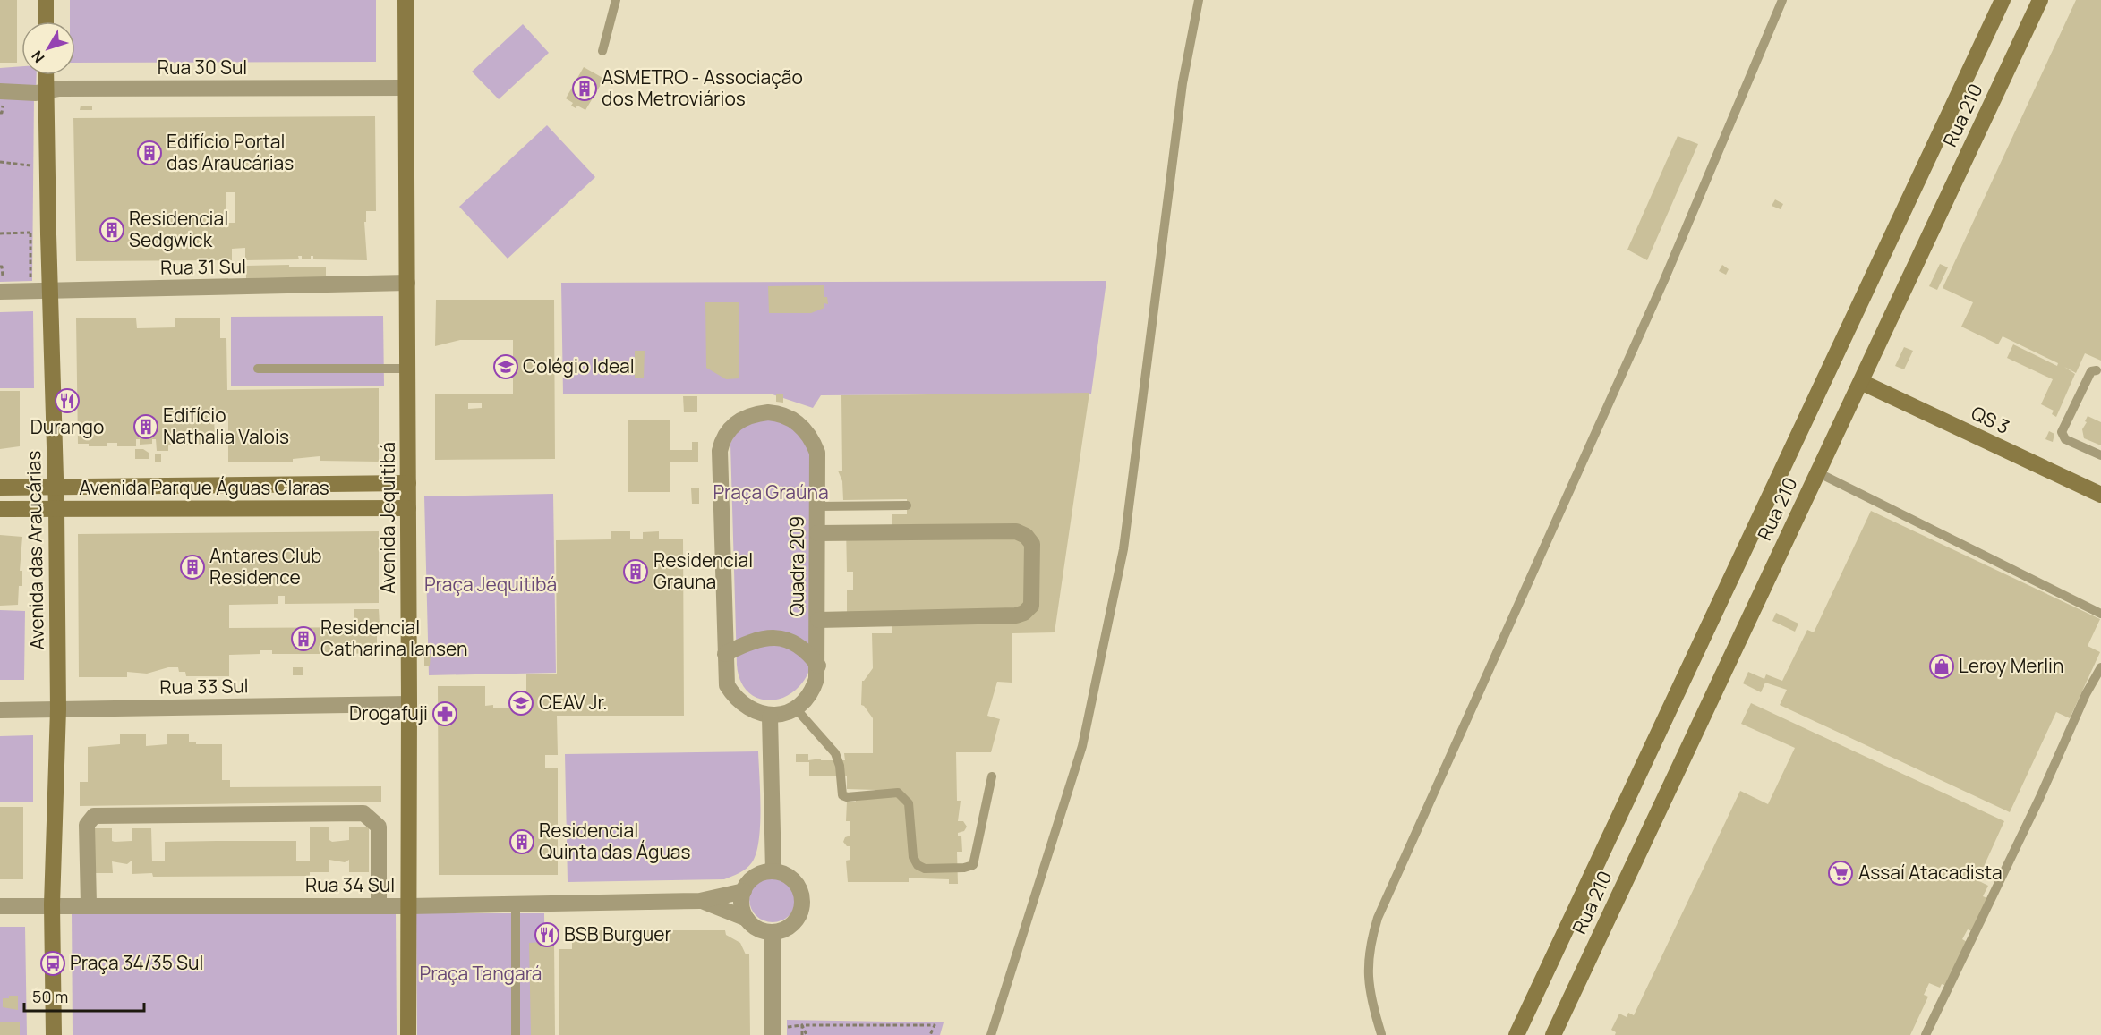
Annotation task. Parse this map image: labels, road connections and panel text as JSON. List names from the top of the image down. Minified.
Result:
{"streets":{"main road":["Rua 210","QS 3","Avenida Parque Águas Claras","Avenida Jequitibá","Avenida das Araucárias"],"street":["Rua 30 Sul","Rua 31 Sul","Quadra 209","Rua 33 Sul","Rua 34 Sul"]},"crossings":[["Rua 30 Sul","Avenida Jequitibá"],["Rua 30 Sul","Avenida das Araucárias"],["Rua 210","QS 3"],["Rua 31 Sul","Avenida Jequitibá"],["Rua 31 Sul","Avenida das Araucárias"],["Avenida Parque Águas Claras","Avenida Jequitibá"],["Avenida Parque Águas Claras","Avenida das Araucárias"],["Avenida Jequitibá","Rua 33 Sul"],["Avenida Jequitibá","Rua 34 Sul"],["Avenida das Araucárias","Rua 33 Sul"],["Avenida das Araucárias","Rua 34 Sul"]],"parks":["Praça Graúna","Praça Jequitibá","Praça Tangará"],"places":{"building":["ASMETRO - Associação dos Metroviários","Edifício Portal das Araucárias","Residencial Sedgwick","Edifício Nathalia Valois","Antares Club Residence","Residencial Grauna","Residencial Catharina Iansen","Residencial Quinta das Águas"],"school or university":["Colégio Ideal","CEAV Jr."],"restaurant":["Durango","BSB Burguer"],"shop":["Leroy Merlin"],"pharmacy":["Drogafuji"],"supermarket":["Assaí Atacadista"],"bus stop":["Praça 34/35 Sul"]},"scale_bar":"50 m","north":"bottom left"}
